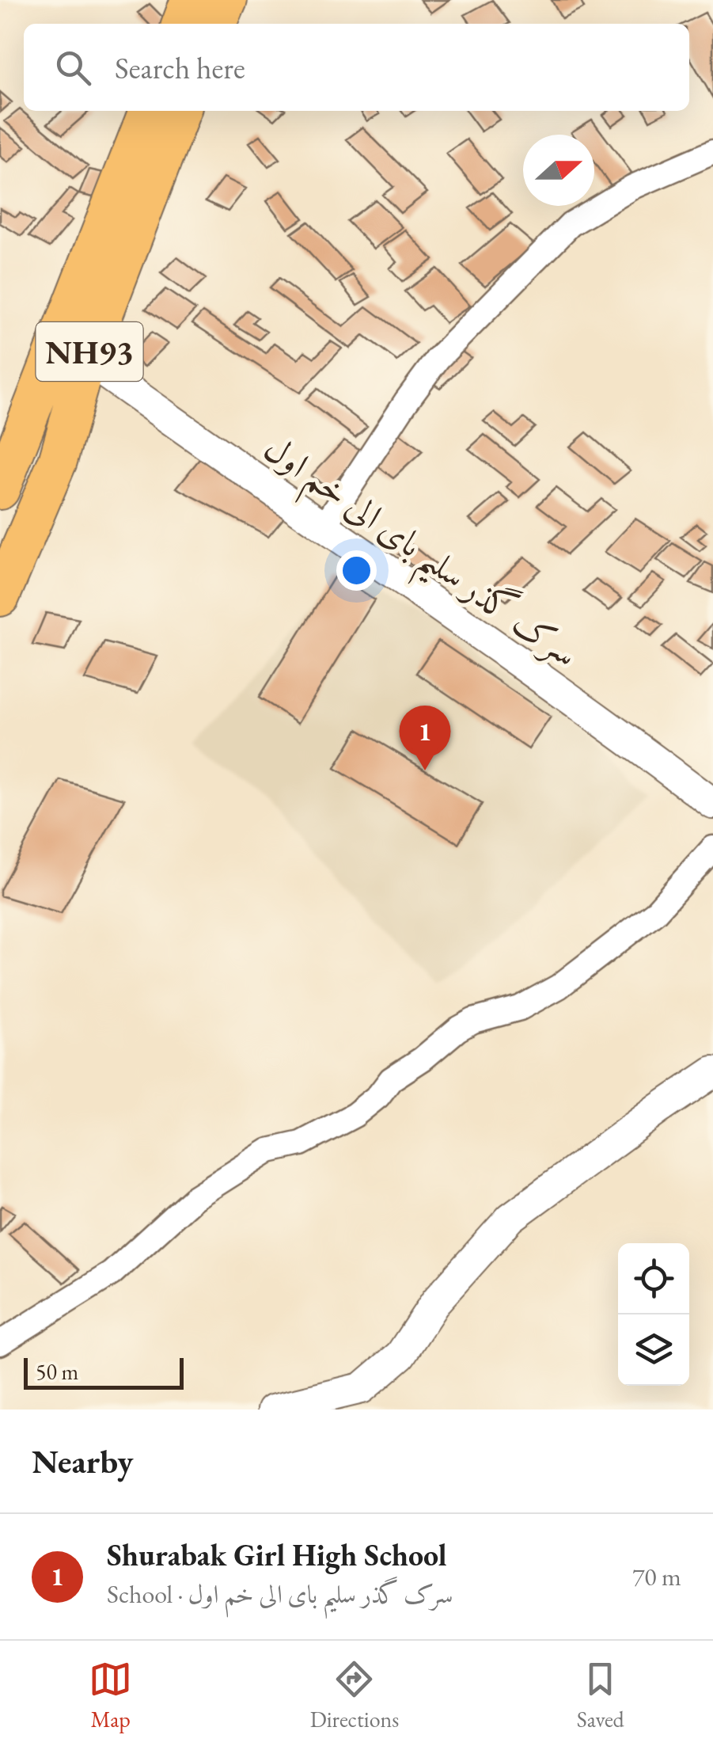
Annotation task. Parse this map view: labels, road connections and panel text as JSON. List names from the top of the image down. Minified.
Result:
{"streets":{"main road":["NH93"],"street":["سرک گذر سلیم بای الی خم اول"]},"crossings":[["NH93","سرک گذر سلیم بای الی خم اول"]],"scale_bar":"50 m","north":"right","page":{"search":"Search here","pins":"1","scale":"50 m","heading":"Nearby","list":[{"mark":"1","name":"Shurabak Girl High School","note":"School · سرک گذر سلیم بای الی خم اول","value":"70 m"}],"nav":["Map","Directions","Saved"]}}
